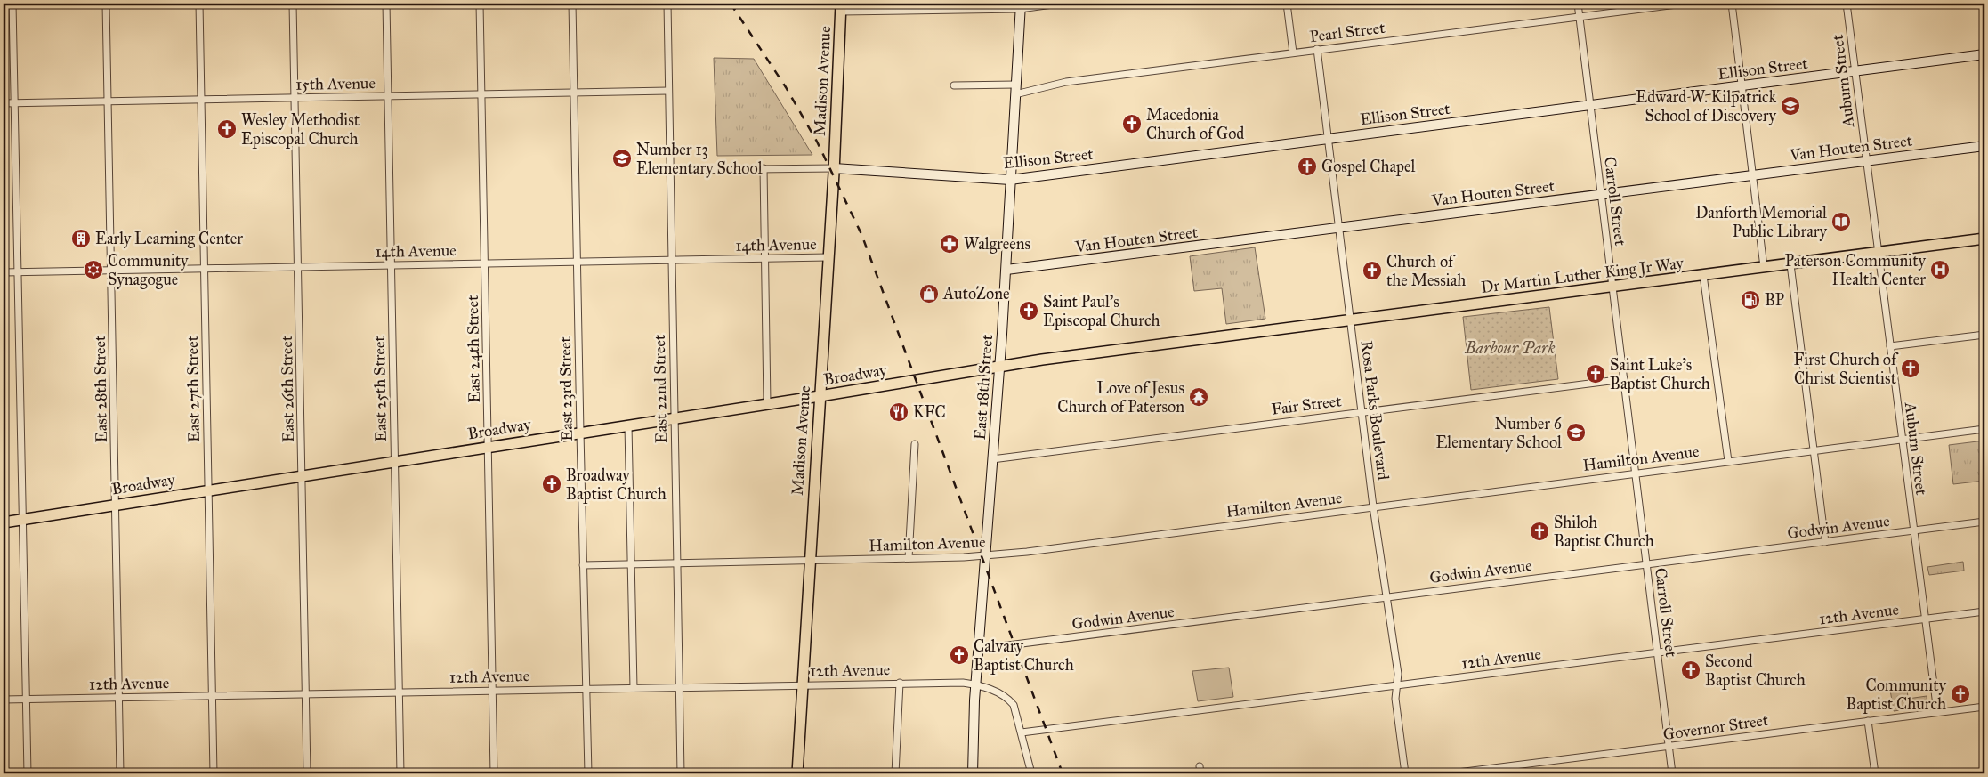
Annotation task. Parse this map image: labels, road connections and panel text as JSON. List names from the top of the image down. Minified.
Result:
{"streets":{"main road":["Madison Avenue","Dr Martin Luther King Jr Way","Broadway"],"street":["Pearl Street","Ellison Street","Auburn Street","15th Avenue","Van Houten Street","Carroll Street","14th Avenue","East 24th Street","East 18th Street","East 28th Street","East 27th Street","East 26th Street","East 25th Street","East 23rd Street","East 22nd Street","Fair Street","Rosa Parks Boulevard","Hamilton Avenue","Godwin Avenue","12th Avenue","Governor Street"]},"crossings":[["Pearl Street","Carroll Street"],["Pearl Street","East 18th Street"],["Pearl Street","Rosa Parks Boulevard"],["Ellison Street","Madison Avenue"],["Ellison Street","Auburn Street"],["Ellison Street","Carroll Street"],["Ellison Street","East 18th Street"],["Ellison Street","Rosa Parks Boulevard"],["Madison Avenue","14th Avenue"],["Madison Avenue","Broadway"],["Madison Avenue","Hamilton Avenue"],["Madison Avenue","12th Avenue"],["Auburn Street","Van Houten Street"],["Auburn Street","Dr Martin Luther King Jr Way"],["Auburn Street","Hamilton Avenue"],["Auburn Street","Godwin Avenue"],["Auburn Street","12th Avenue"],["Auburn Street","Governor Street"],["15th Avenue","East 24th Street"],["15th Avenue","East 28th Street"],["15th Avenue","East 27th Street"],["15th Avenue","East 26th Street"],["15th Avenue","East 25th Street"],["15th Avenue","East 23rd Street"],["15th Avenue","East 22nd Street"],["Van Houten Street","Carroll Street"],["Van Houten Street","East 18th Street"],["Van Houten Street","Rosa Parks Boulevard"],["Carroll Street","Dr Martin Luther King Jr Way"],["Carroll Street","Fair Street"],["Carroll Street","Hamilton Avenue"],["Carroll Street","Godwin Avenue"],["Carroll Street","12th Avenue"],["Carroll Street","Governor Street"],["14th Avenue","East 24th Street"],["14th Avenue","East 28th Street"],["14th Avenue","East 27th Street"],["14th Avenue","East 26th Street"],["14th Avenue","East 25th Street"],["14th Avenue","East 23rd Street"],["14th Avenue","East 22nd Street"],["Dr Martin Luther King Jr Way","Broadway"],["Dr Martin Luther King Jr Way","East 18th Street"],["Dr Martin Luther King Jr Way","Rosa Parks Boulevard"],["East 24th Street","Broadway"],["East 24th Street","12th Avenue"],["Broadway","East 18th Street"],["Broadway","East 28th Street"],["Broadway","East 27th Street"],["Broadway","East 26th Street"],["Broadway","East 25th Street"],["Broadway","East 23rd Street"],["Broadway","East 22nd Street"],["East 18th Street","Fair Street"],["East 18th Street","Hamilton Avenue"],["East 18th Street","Godwin Avenue"],["East 18th Street","12th Avenue"],["East 28th Street","12th Avenue"],["East 27th Street","12th Avenue"],["East 26th Street","12th Avenue"],["East 25th Street","12th Avenue"],["East 23rd Street","Hamilton Avenue"],["East 23rd Street","12th Avenue"],["East 22nd Street","Hamilton Avenue"],["East 22nd Street","12th Avenue"],["Fair Street","Rosa Parks Boulevard"],["Rosa Parks Boulevard","Hamilton Avenue"],["Rosa Parks Boulevard","Godwin Avenue"],["Rosa Parks Boulevard","12th Avenue"]],"parks":["Barbour Park"],"places":{"school or university":["Edward W. Kilpatrick School of Discovery","Number 13 Elementary School","Number 6 Elementary School"],"church":["Macedonia Church of God","Wesley Methodist Episcopal Church","Gospel Chapel","Church of the Messiah","Saint Paul's Episcopal Church","First Church of Christ Scientist","Saint Luke's Baptist Church","Broadway Baptist Church","Shiloh Baptist Church","Calvary Baptist Church","Second Baptist Church","Community Baptist Church"],"library":["Danforth Memorial Public Library"],"building":["Early Learning Center"],"pharmacy":["Walgreens"],"synagogue":["Community Synagogue"],"hospital":["Paterson Community Health Center"],"shop":["AutoZone"],"fuel station":["BP"],"temple":["Love of Jesus Church of Paterson"],"restaurant":["KFC"]}}
